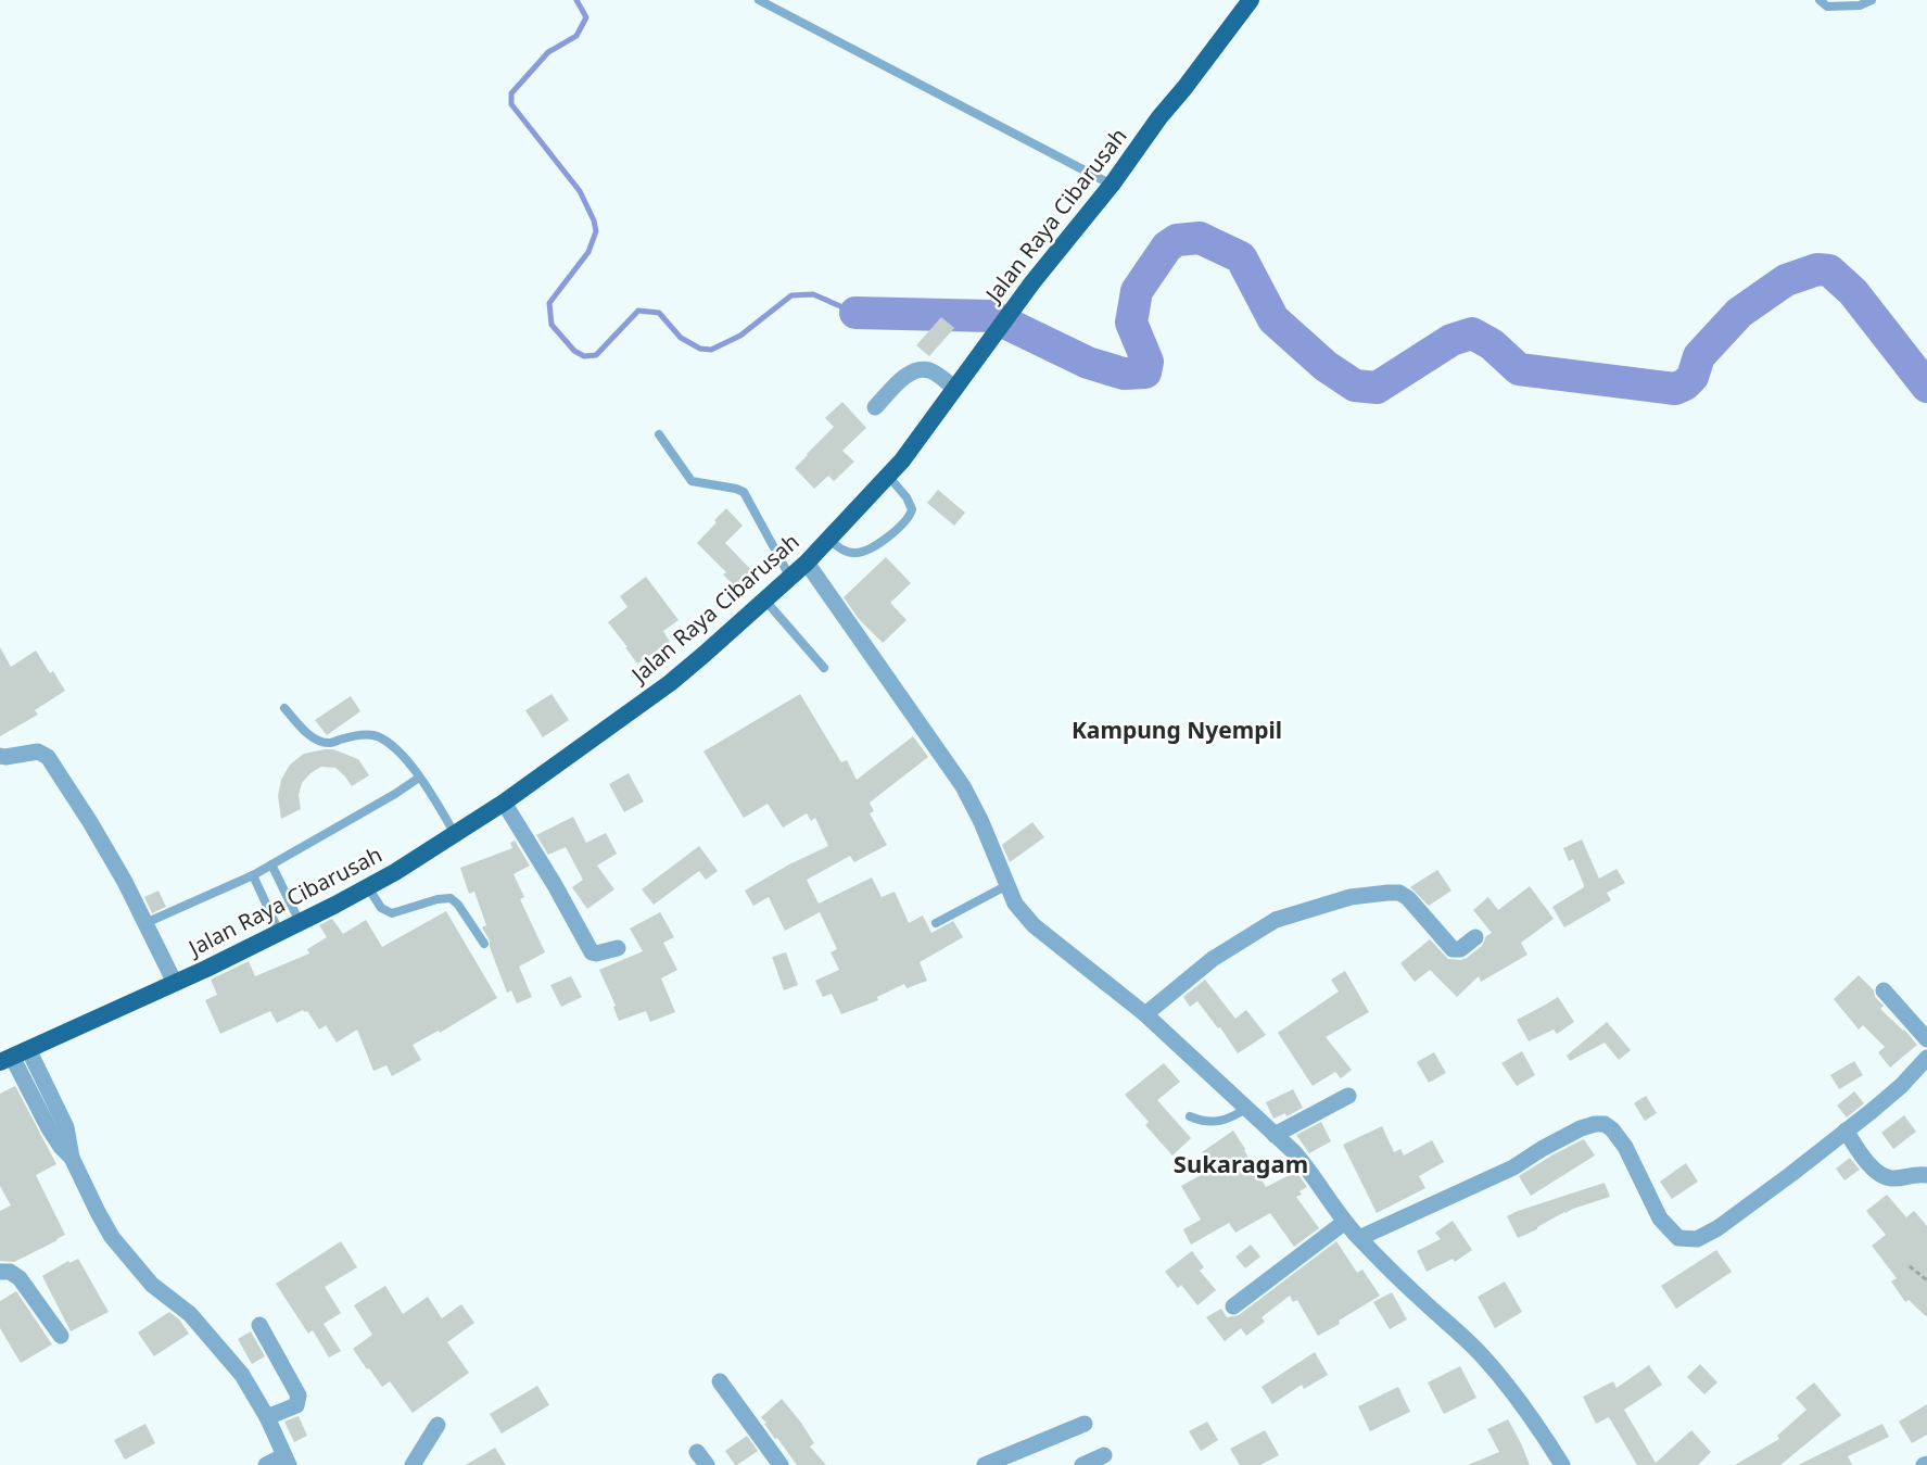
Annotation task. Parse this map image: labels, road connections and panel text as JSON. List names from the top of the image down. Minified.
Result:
{"streets":{"main road":["Jalan Raya Cibarusah"]},"districts":["Kampung Nyempil","Sukaragam"]}
